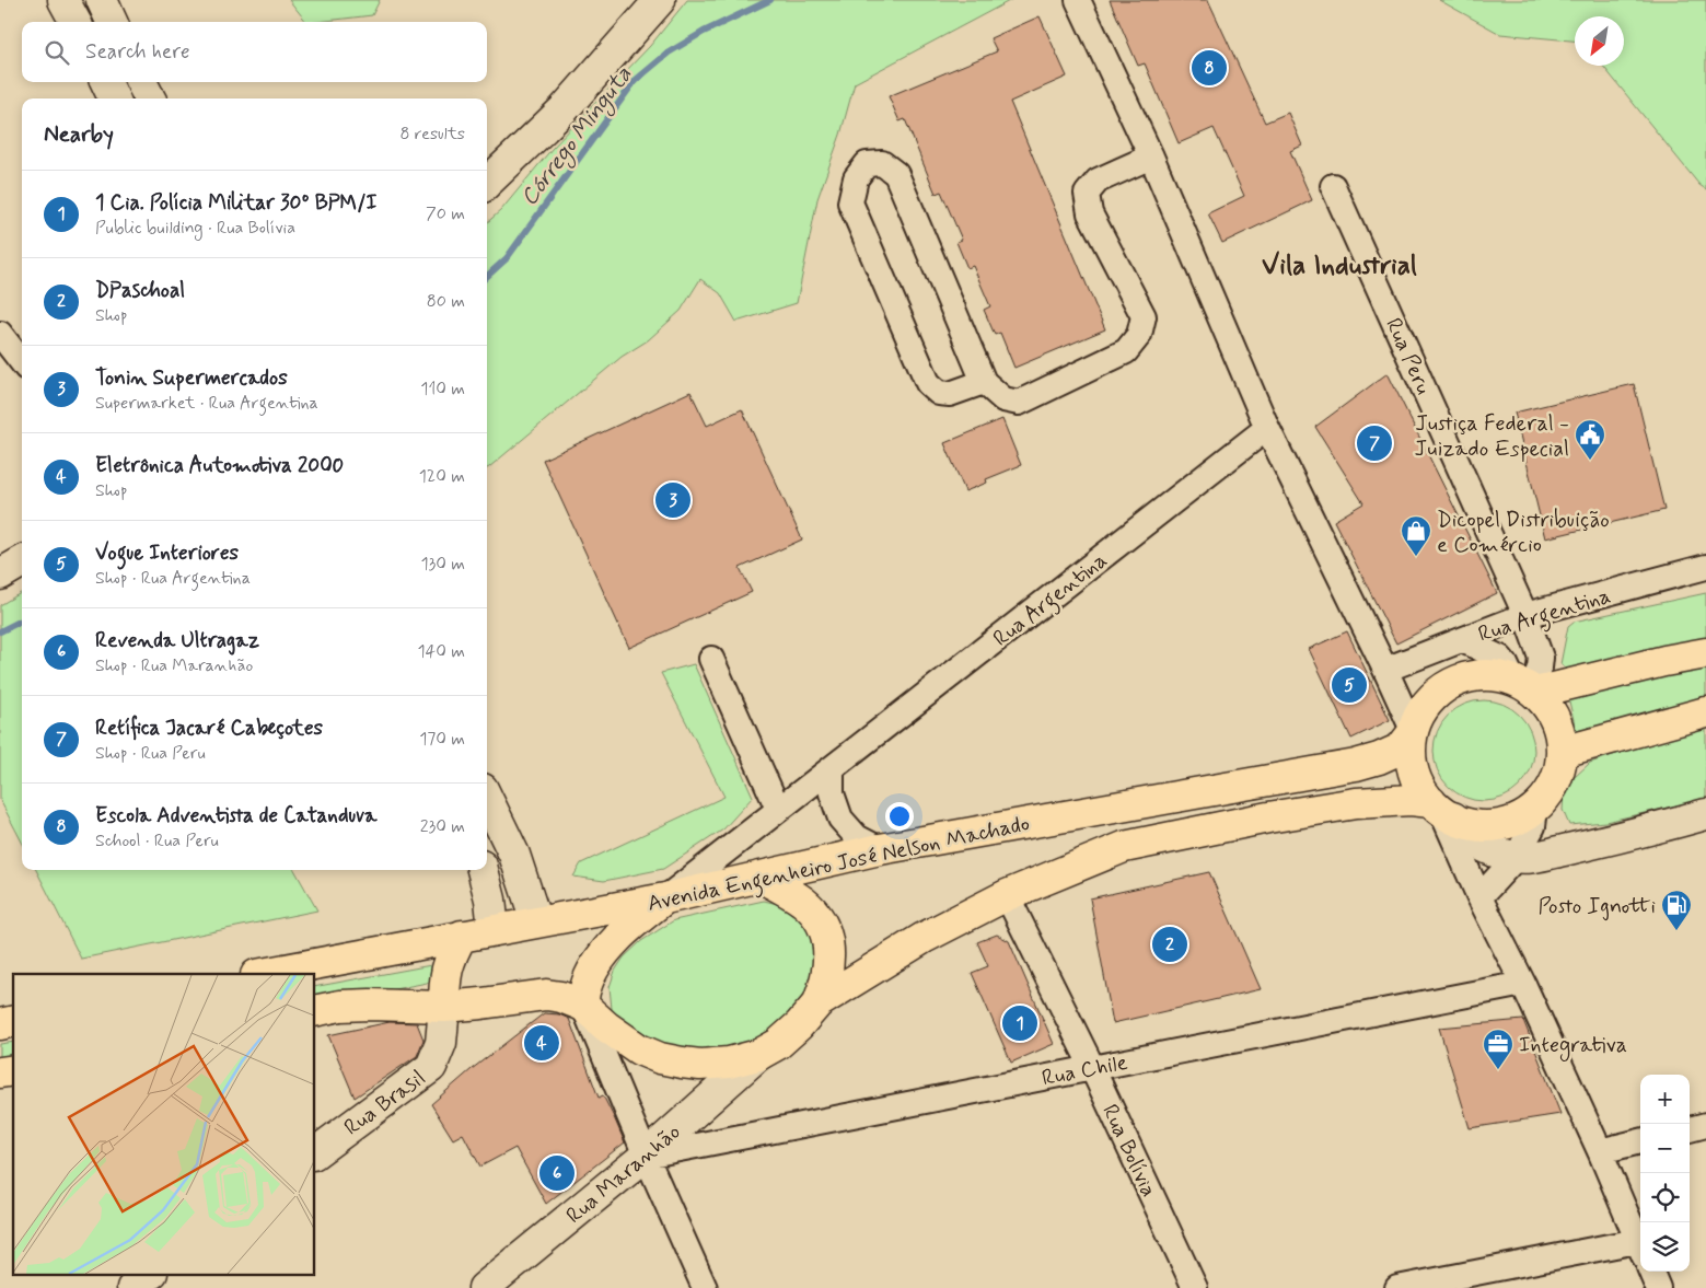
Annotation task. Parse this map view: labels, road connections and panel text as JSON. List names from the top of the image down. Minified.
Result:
{"streets":{"main road":["Avenida Engenheiro José Nelson Machado"],"street":["Rua Peru","Rua Argentina","Rua Chile","Rua Brasil","Rua Bolívia","Rua Maranhão"]},"crossings":[["Rua Peru","Rua Argentina"],["Rua Peru","Avenida Engenheiro José Nelson Machado"],["Rua Argentina","Avenida Engenheiro José Nelson Machado"],["Rua Chile","Rua Bolívia"],["Rua Chile","Rua Maranhão"]],"districts":["Vila Industrial"],"water":["Córrego Minguta"],"places":{"public building":["Justiça Federal - Juizado Especial"],"shop":["Dicopel Distribuição e Comércio"],"fuel station":["Posto Ignotti"],"office":["Integrativa"]},"north":"bottom left","page":{"search":"Search here","pins":["8","7","3","5","2","1","4","6"],"heading":["Nearby","8 results"],"list":[{"mark":"1","name":"1 Cia. Polícia Militar 30º BPM/I","note":"Public building · Rua Bolívia","value":"70 m"},{"mark":"2","name":"DPaschoal","note":"Shop","value":"80 m"},{"mark":"3","name":"Tonin Supermercados","note":"Supermarket · Rua Argentina","value":"110 m"},{"mark":"4","name":"Eletrônica Automotiva 2000","note":"Shop","value":"120 m"},{"mark":"5","name":"Vogue Interiores","note":"Shop · Rua Argentina","value":"130 m"},{"mark":"6","name":"Revenda Ultragaz","note":"Shop · Rua Maranhão","value":"140 m"},{"mark":"7","name":"Retífica Jacaré Cabeçotes","note":"Shop · Rua Peru","value":"170 m"},{"mark":"8","name":"Escola Adventista de Catanduva","note":"School · Rua Peru","value":"230 m"}],"map_buttons":["+","−"]}}
